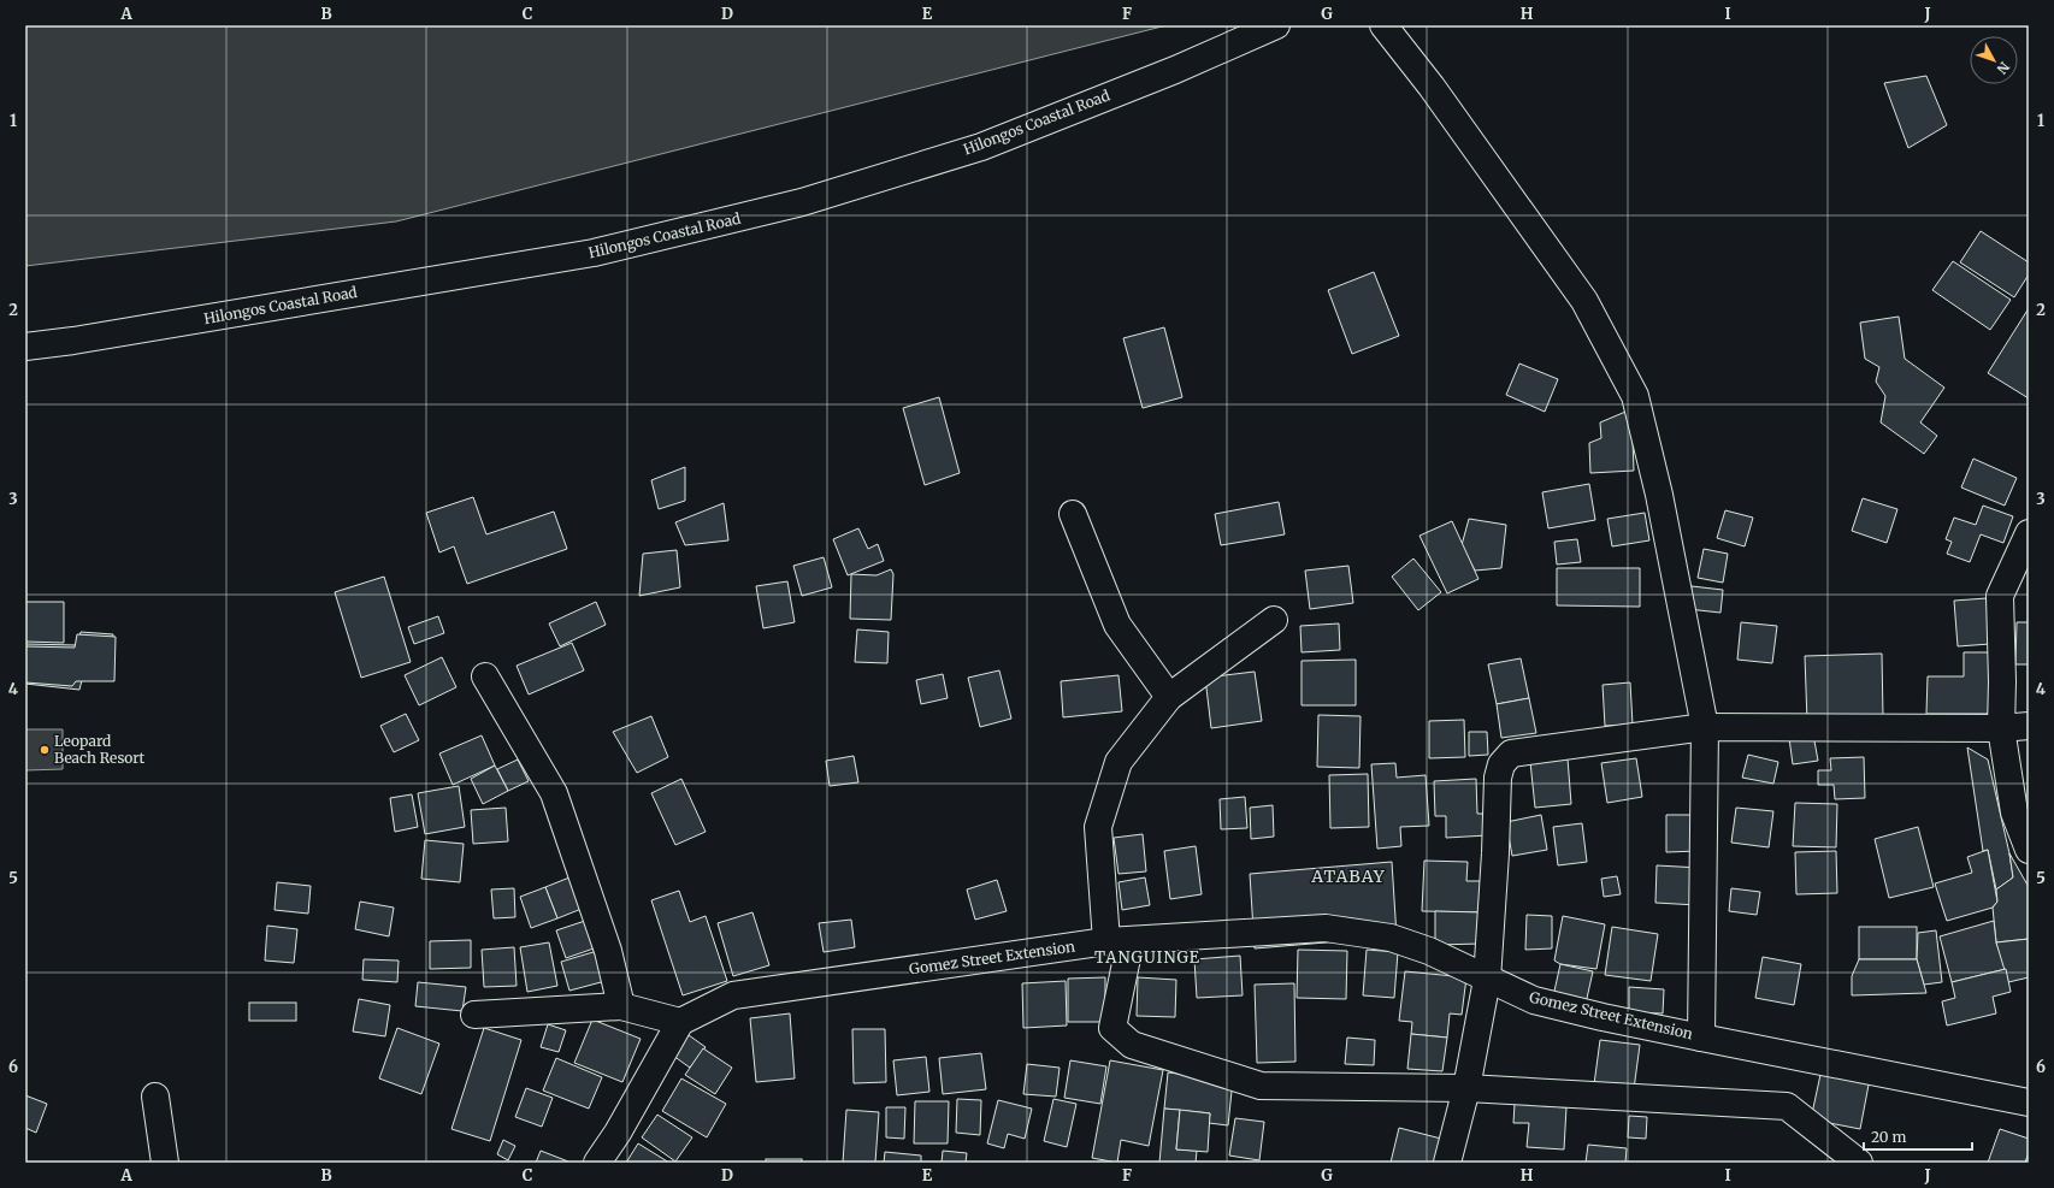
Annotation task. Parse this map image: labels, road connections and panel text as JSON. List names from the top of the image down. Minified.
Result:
{"streets":{"street":["Hilongos Coastal Road","Gomez Street Extension"]},"districts":["ATABAY","TANGUINGE"],"places":["Leopard Beach Resort"],"scale_bar":"20 m","north":"bottom right","grid":{"columns":["A","B","C","D","E","F","G","H","I","J"],"rows":["1","2","3","4","5","6"]}}
